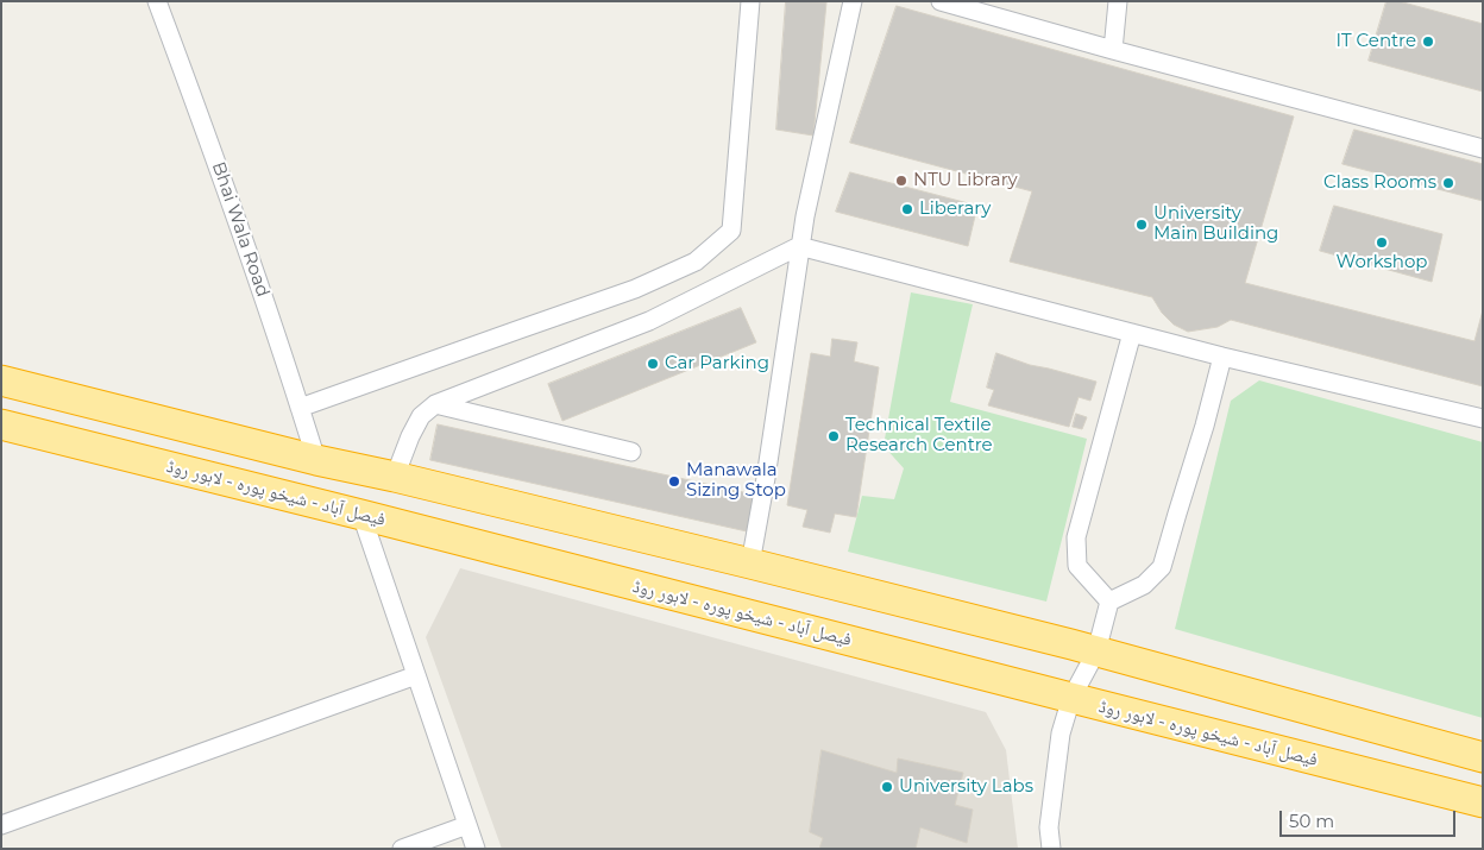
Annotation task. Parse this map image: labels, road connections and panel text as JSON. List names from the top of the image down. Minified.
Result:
{"streets":{"highway":["فیصل آباد - شیخو پورہ - لاہور روڈ"],"street":["Bhai Wala Road"]},"places":["IT Centre","NTU Library","Class Rooms","Liberary","University Main Building","Workshop","Car Parking","Technical Textile Research Centre","Manawala Sizing Stop","University Labs"],"scale_bar":"50 m"}
